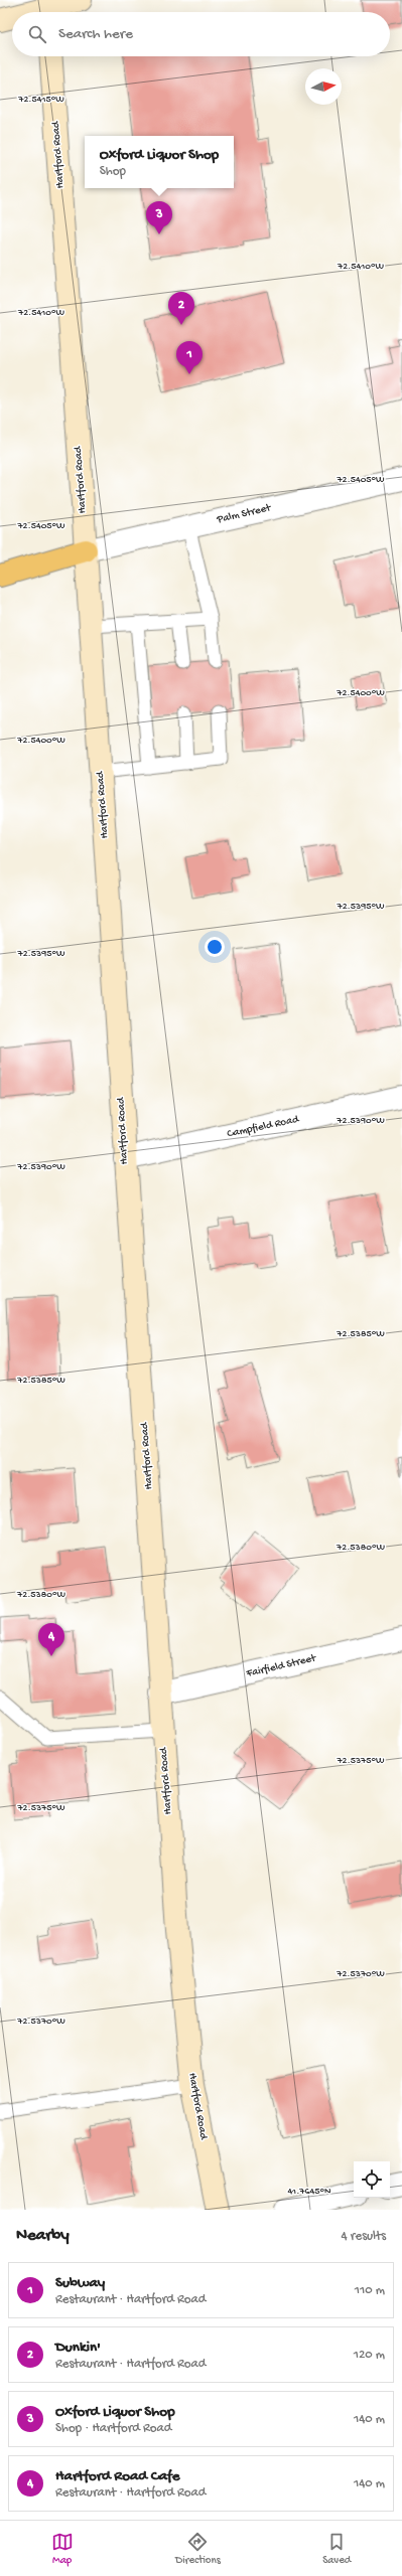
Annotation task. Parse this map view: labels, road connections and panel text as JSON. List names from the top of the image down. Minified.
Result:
{"streets":{"main road":["Hartford Road"],"street":["Palm Street","Campfield Road","Fairfield Street"]},"crossings":[["Hartford Road","Palm Street"],["Hartford Road","Campfield Road"],["Hartford Road","Fairfield Street"]],"north":"right","page":{"search":"Search here","popup":["Oxford Liquor Shop","Shop"],"pins":["3","2","1","4"],"heading":["Nearby","4 results"],"list":[{"mark":"1","name":"Subway","note":"Restaurant · Hartford Road","value":"110 m"},{"mark":"2","name":"Dunkin'","note":"Restaurant · Hartford Road","value":"120 m"},{"mark":"3","name":"Oxford Liquor Shop","note":"Shop · Hartford Road","value":"140 m"},{"mark":"4","name":"Hartford Road Cafe","note":"Restaurant · Hartford Road","value":"140 m"}],"nav":["Map","Directions","Saved"]},"coordinates":["72.5415°W","72.5410°W","72.5405°W","72.5400°W","72.5395°W","72.5390°W","72.5385°W","72.5380°W","72.5375°W","72.5370°W","41.7645°N"]}
